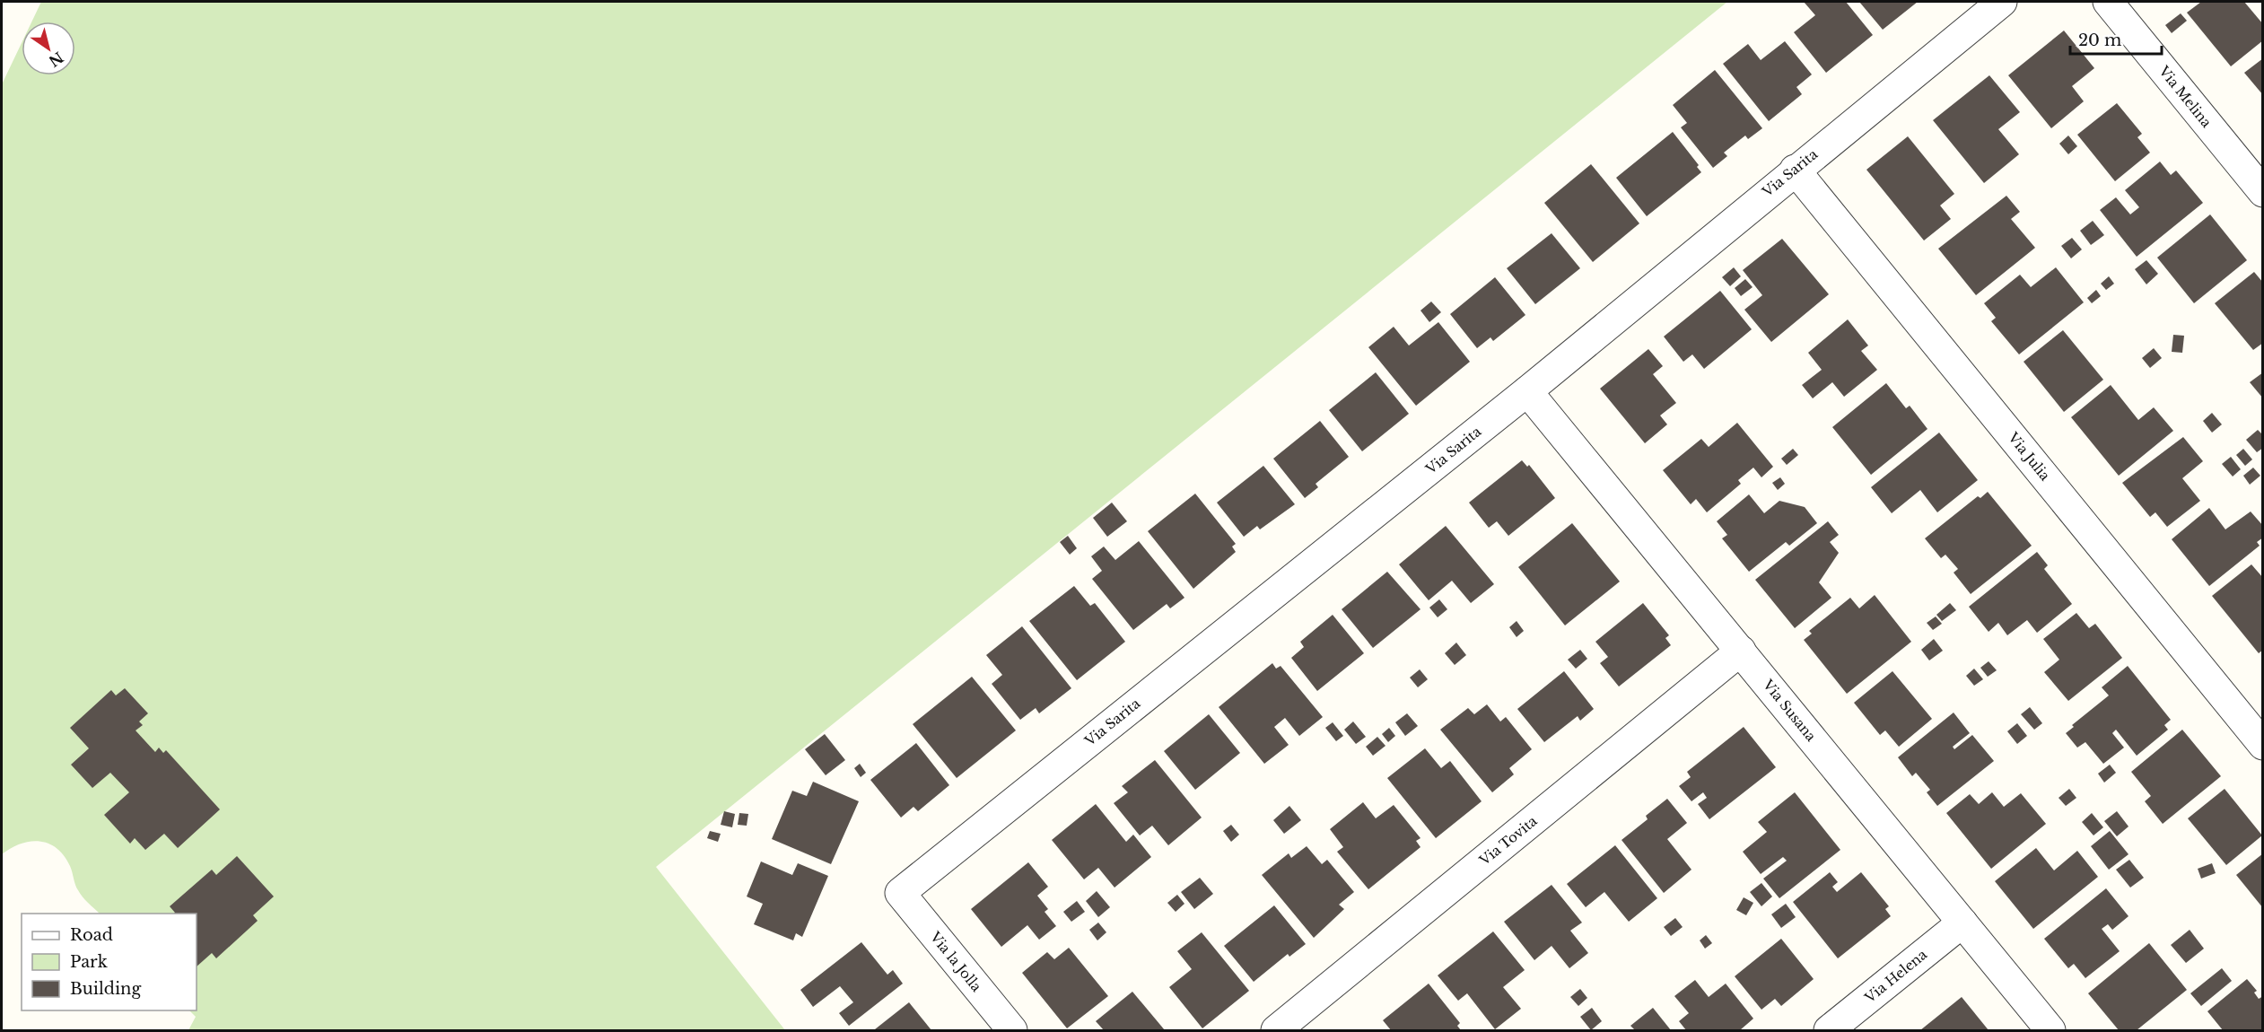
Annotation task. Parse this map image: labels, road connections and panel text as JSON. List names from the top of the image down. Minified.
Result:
{"streets":{"street":["Via Melina","Via Sarita","Via Julia","Via Susana","Via Tovita","Via la Jolla","Via Helena"]},"crossings":[["Via Sarita","Via Julia"],["Via Sarita","Via Susana"],["Via Sarita","Via la Jolla"],["Via Susana","Via Tovita"],["Via Susana","Via Helena"]],"legend":["Road","Park","Building"],"scale_bar":"20 m","north":"bottom right"}
